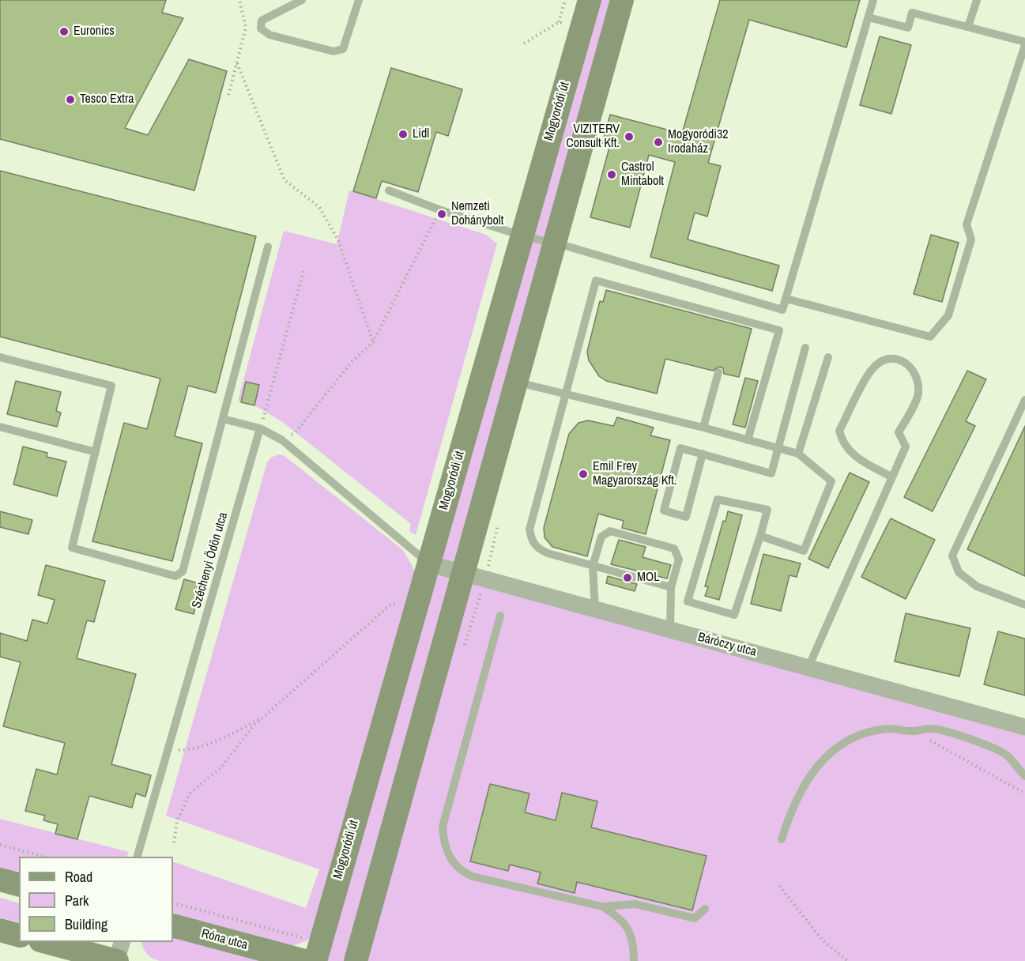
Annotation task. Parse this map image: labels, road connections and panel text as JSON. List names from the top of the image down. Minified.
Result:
{"streets":{"street":["Mogyoródi út","Báróczy utca","Róna utca"],"lane":["Széchenyi Ödön utca"]},"crossings":[["Mogyoródi út","Báróczy utca"]],"places":["Euronics","Tesco Extra","Lidl","VIZITERV Consult Kft.","Mogyoródi32 Irodaház","Castrol Mintabolt","Nemzeti Dohánybolt","Emil Frey Magyarország Kft.","MOL"],"legend":["Road","Park","Building"]}
